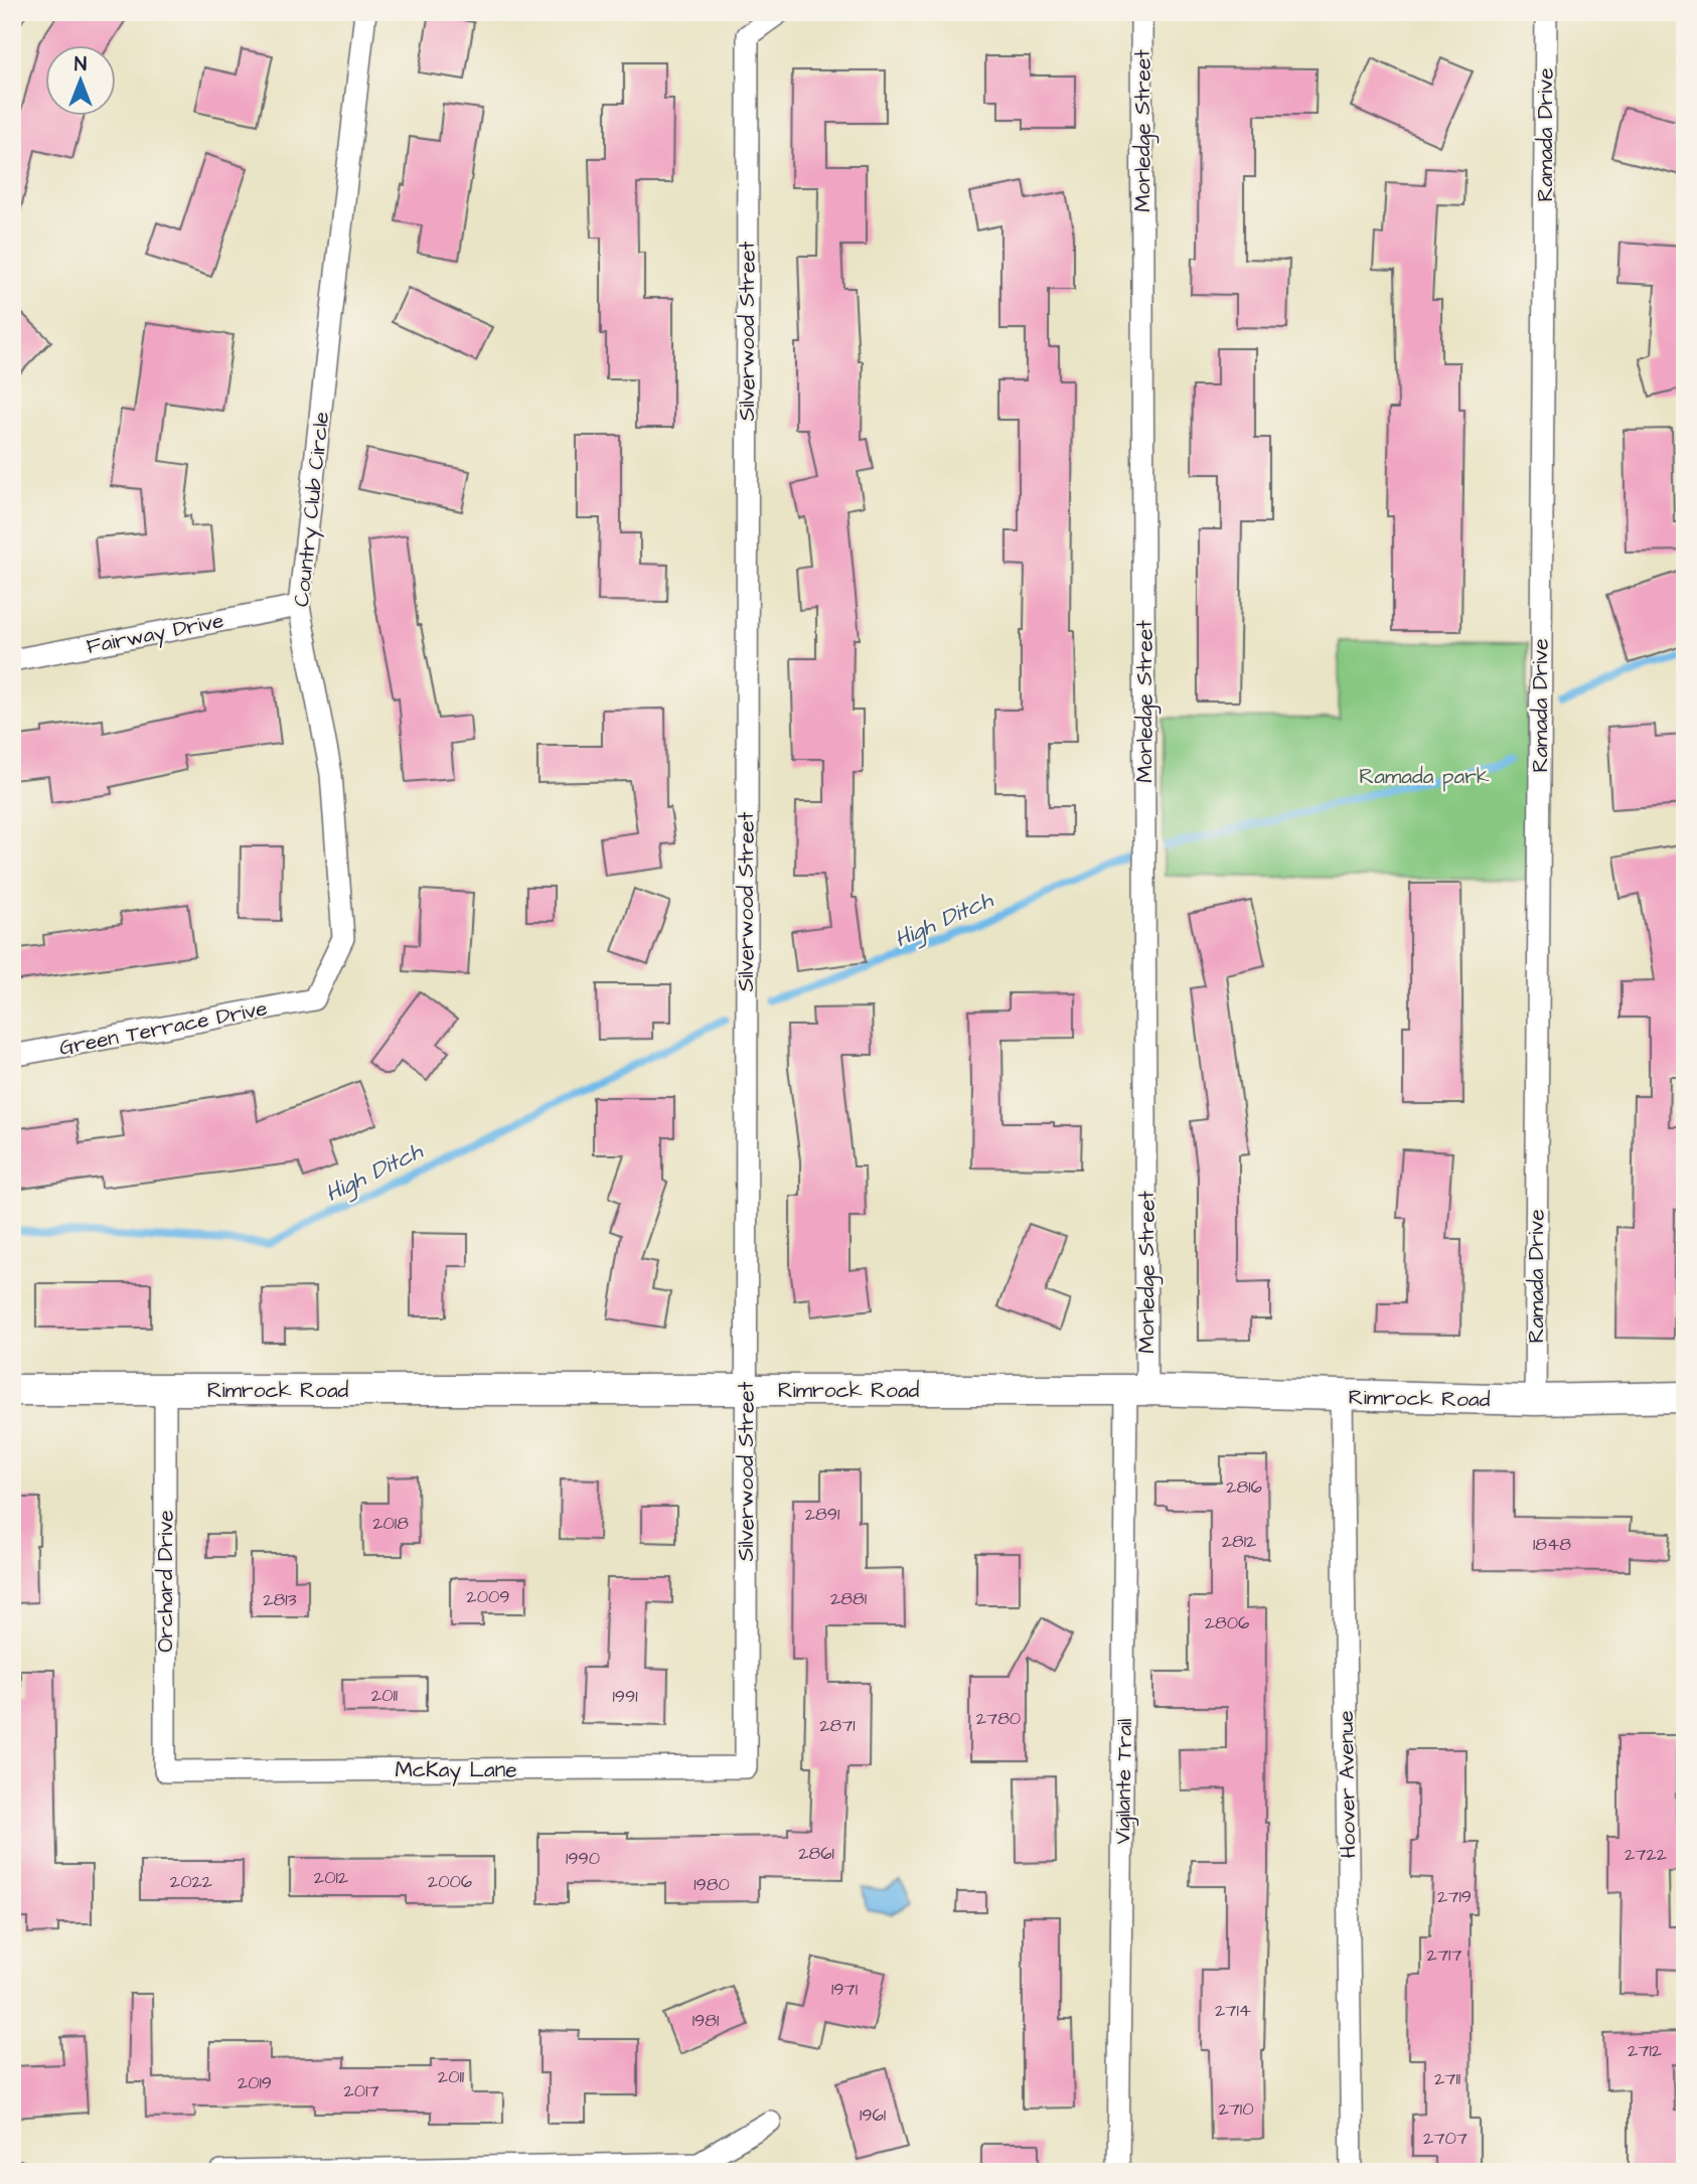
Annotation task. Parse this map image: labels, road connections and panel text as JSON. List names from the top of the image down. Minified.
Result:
{"streets":{"main road":["Rimrock Road"],"street":["Morledge Street","Ramada Drive","Silverwood Street","Country Club Circle","Fairway Drive","Green Terrace Drive","Orchard Drive","McKay Lane","Vigilante Trail","Hoover Avenue"]},"crossings":[["Morledge Street","Rimrock Road"],["Morledge Street","Vigilante Trail"],["Ramada Drive","Rimrock Road"],["Silverwood Street","Rimrock Road"],["Silverwood Street","McKay Lane"],["Country Club Circle","Fairway Drive"],["Country Club Circle","Green Terrace Drive"],["Rimrock Road","Orchard Drive"],["Rimrock Road","Vigilante Trail"],["Rimrock Road","Hoover Avenue"],["Orchard Drive","McKay Lane"]],"water":["High Ditch"],"parks":["Ramada park"],"house_numbers":["2816","2891","2018","2812","1848","2009","2881","2813","2806","2011","1991","2780","2871","2861","2722","1990","2012","2022","2006","1980","2719","2717","1971","2714","1981","2712","2011","2711","2019","2017","2710","1961","2707"],"north":"top"}
